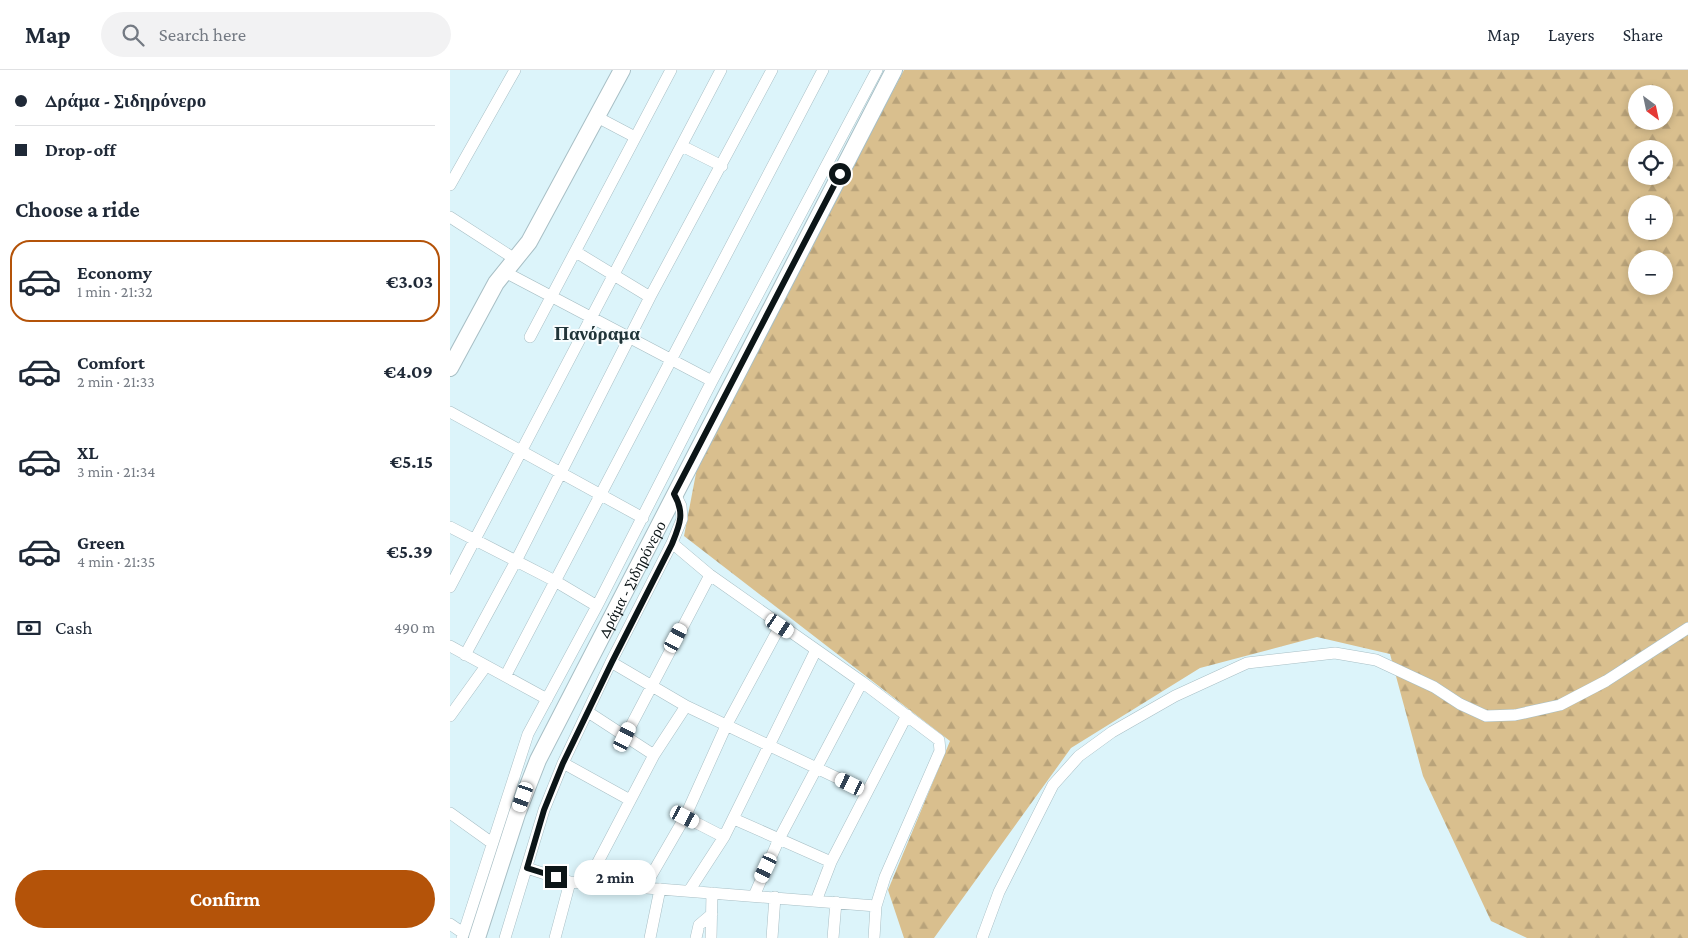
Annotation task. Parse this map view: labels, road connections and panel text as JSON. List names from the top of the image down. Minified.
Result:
{"streets":{"street":["Δράμα - Σιδηρόνερο"]},"districts":["Πανόραμα"],"north":"bottom right","page":{"header":"Map","search":"Search here","nav":["Map","Layers","Share"],"banner":["Δράμα - Σιδηρόνερο","Drop-off"],"map_buttons":["+","−"],"heading":"Choose a ride","list":[{"name":"Economy","note":"1 min · 21:32","value":"€3.03"},{"name":"Comfort","note":"2 min · 21:33","value":"€4.09"},{"name":"XL","note":"3 min · 21:34","value":"€5.15"},{"name":"Green","note":"4 min · 21:35","value":"€5.39"}],"pay":["Cash","490 m"],"buttons":"Confirm","bubble":"2 min"}}
